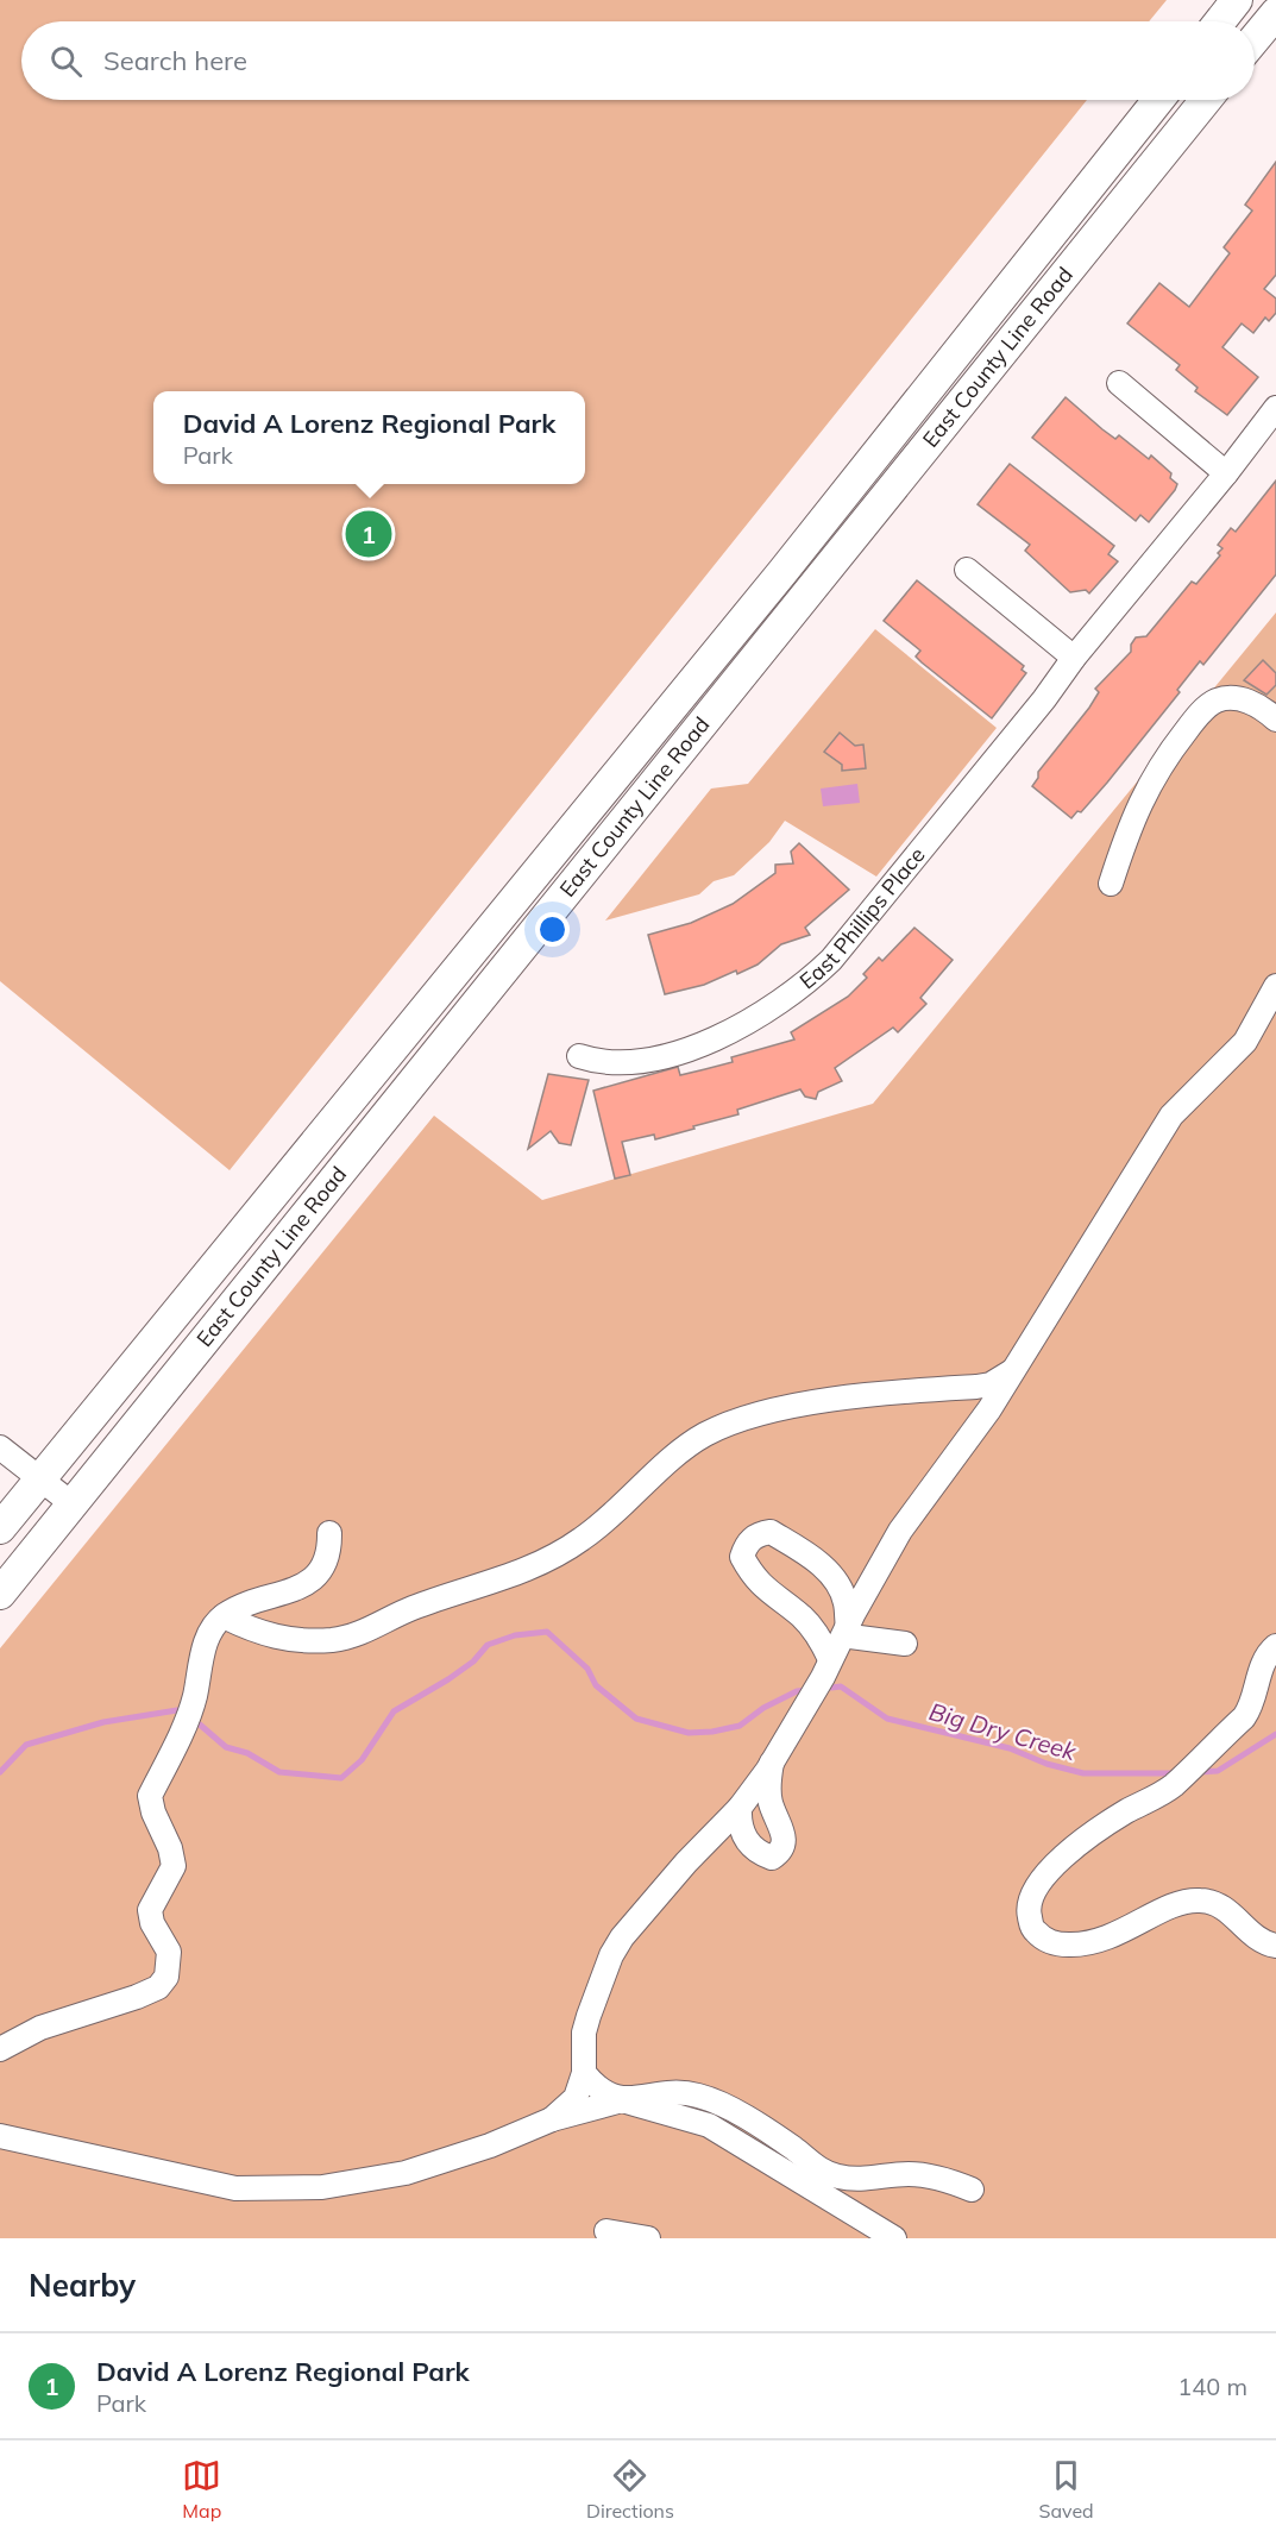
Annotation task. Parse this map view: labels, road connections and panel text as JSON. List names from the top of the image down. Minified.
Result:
{"streets":{"main road":["East County Line Road"],"street":["East Phillips Place"]},"water":["Big Dry Creek"],"page":{"search":"Search here","popup":["David A Lorenz Regional Park","Park"],"pins":"1","heading":"Nearby","list":[{"mark":"1","name":"David A Lorenz Regional Park","note":"Park","value":"140 m"}],"nav":["Map","Directions","Saved"]}}
